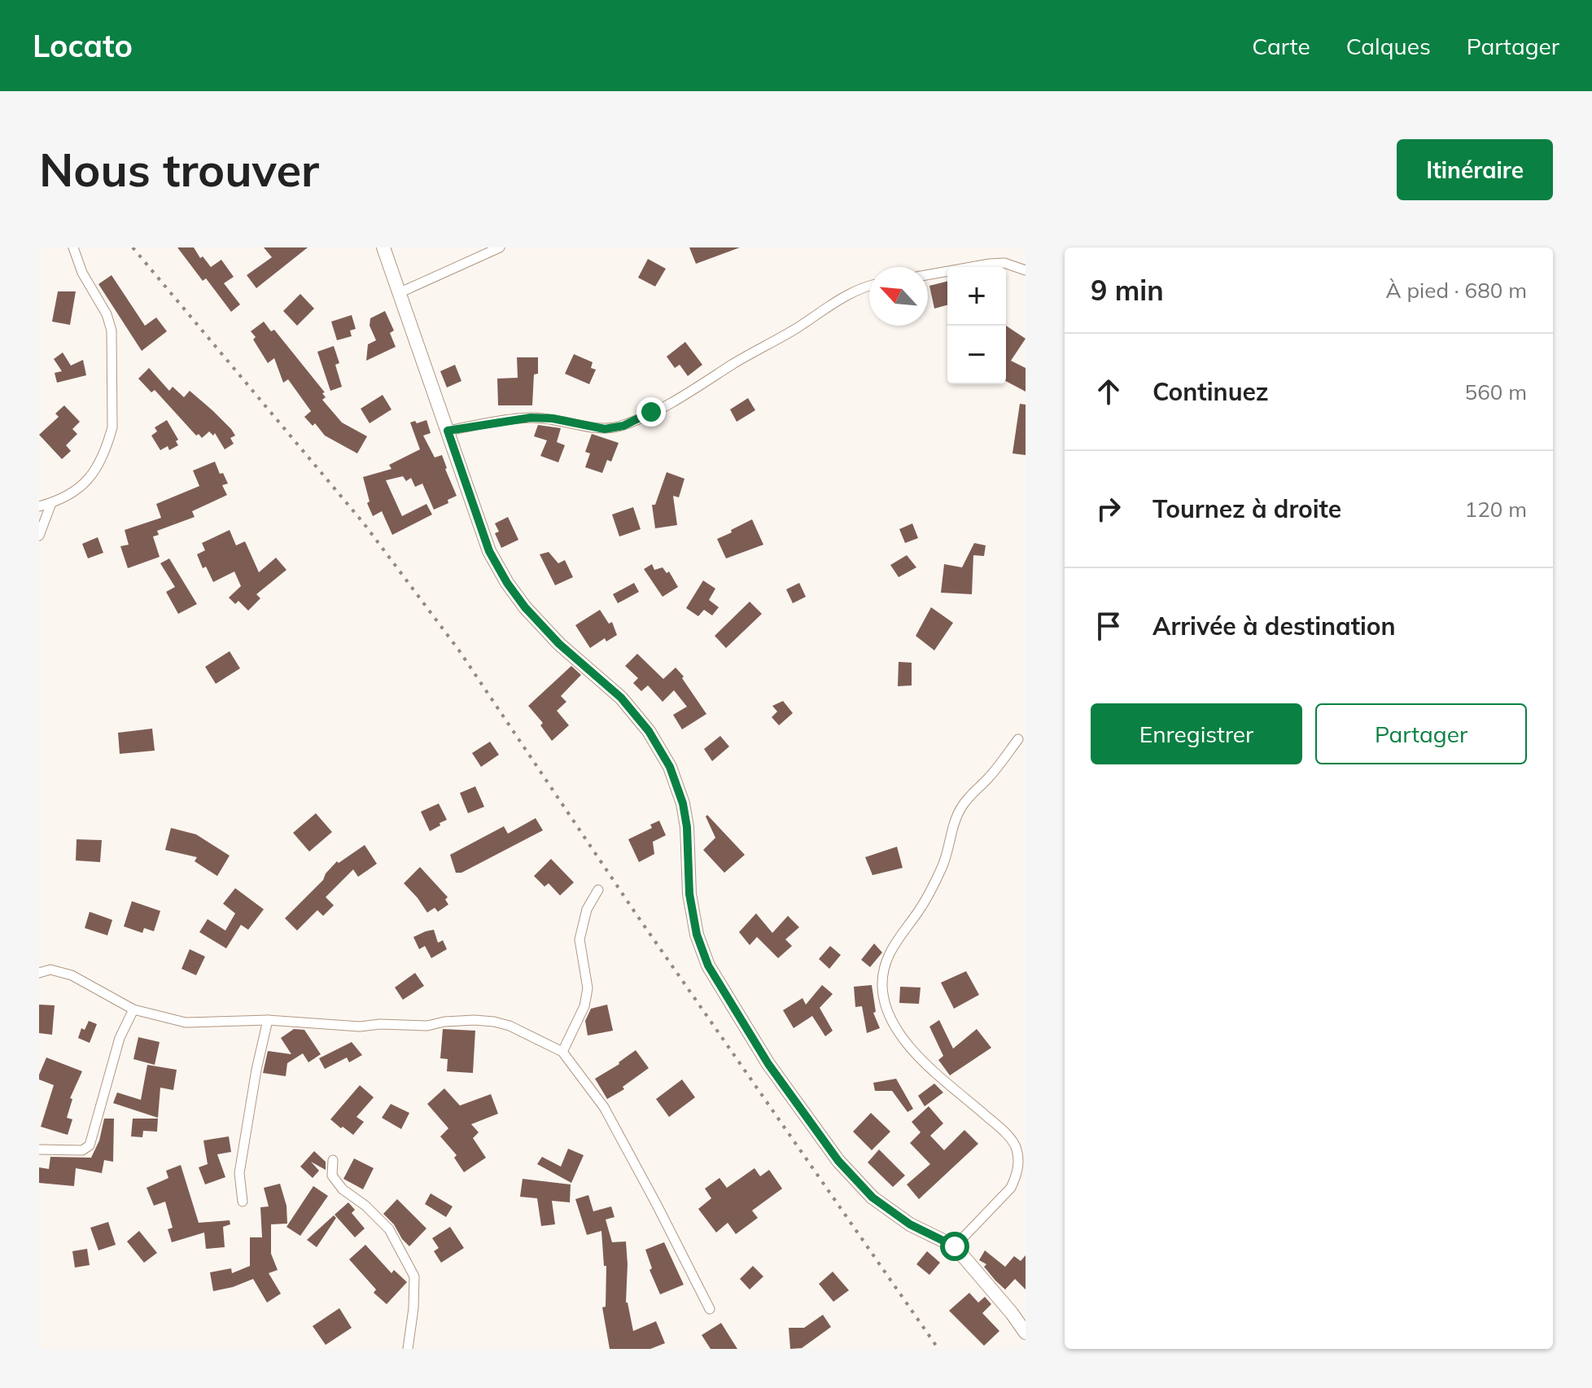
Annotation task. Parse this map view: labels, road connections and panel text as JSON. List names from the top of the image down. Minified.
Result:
{"north":"top left","page":{"header":"Locato","nav":["Carte","Calques","Partager"],"buttons":["Itinéraire",["Enregistrer","Partager"]],"title":"Nous trouver","heading":["9 min","À pied · 680 m"],"map_buttons":["+","−"],"list":[["Continuez","560 m"],["Tournez à droite","120 m"],"Arrivée à destination"]}}
